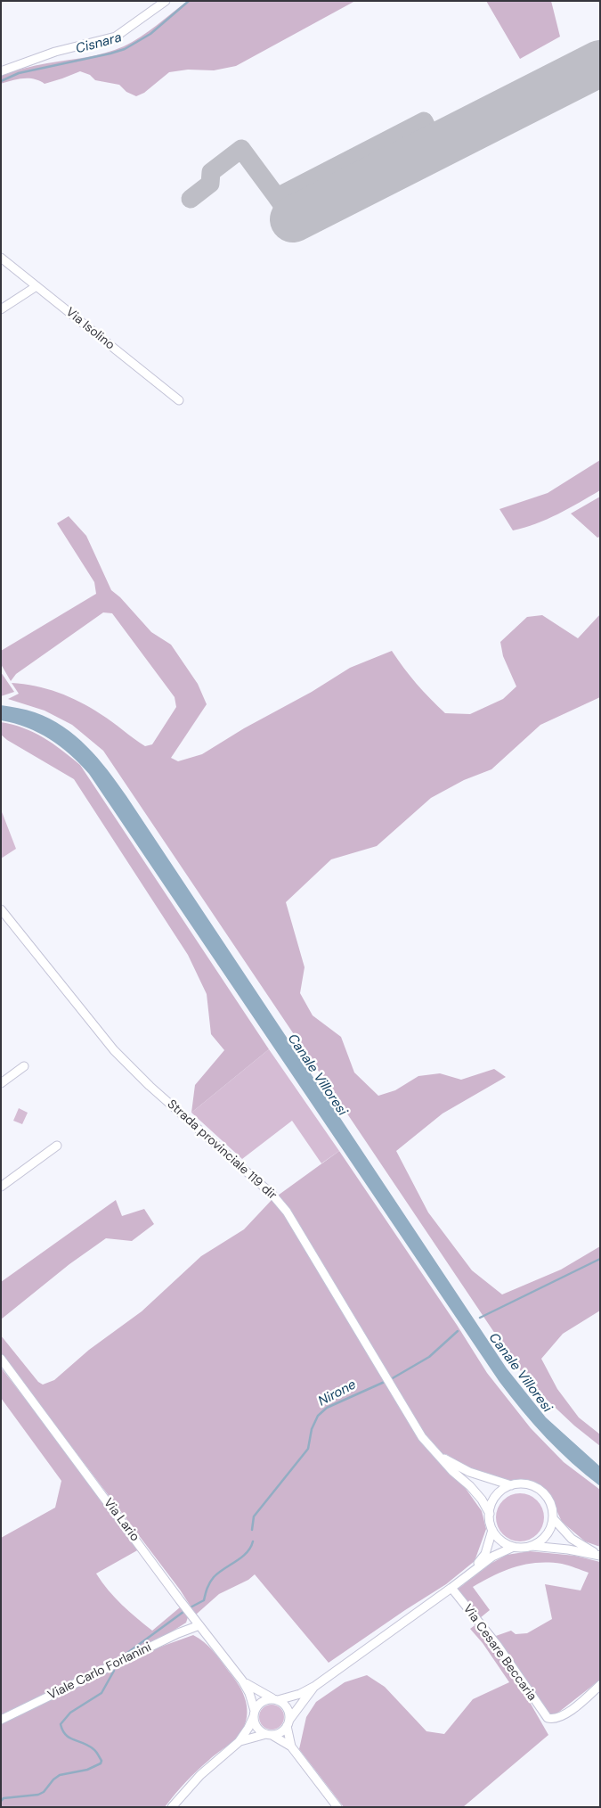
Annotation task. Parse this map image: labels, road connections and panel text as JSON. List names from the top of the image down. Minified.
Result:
{"streets":{"street":["Via Isolino","Strada provinciale 119 dir","Via Lario","Via Cesare Beccaria","Viale Carlo Forlanini"]},"crossings":[["Via Lario","Viale Carlo Forlanini"]],"water":["Cisnara","Canale Villoresi","Nirone"]}
